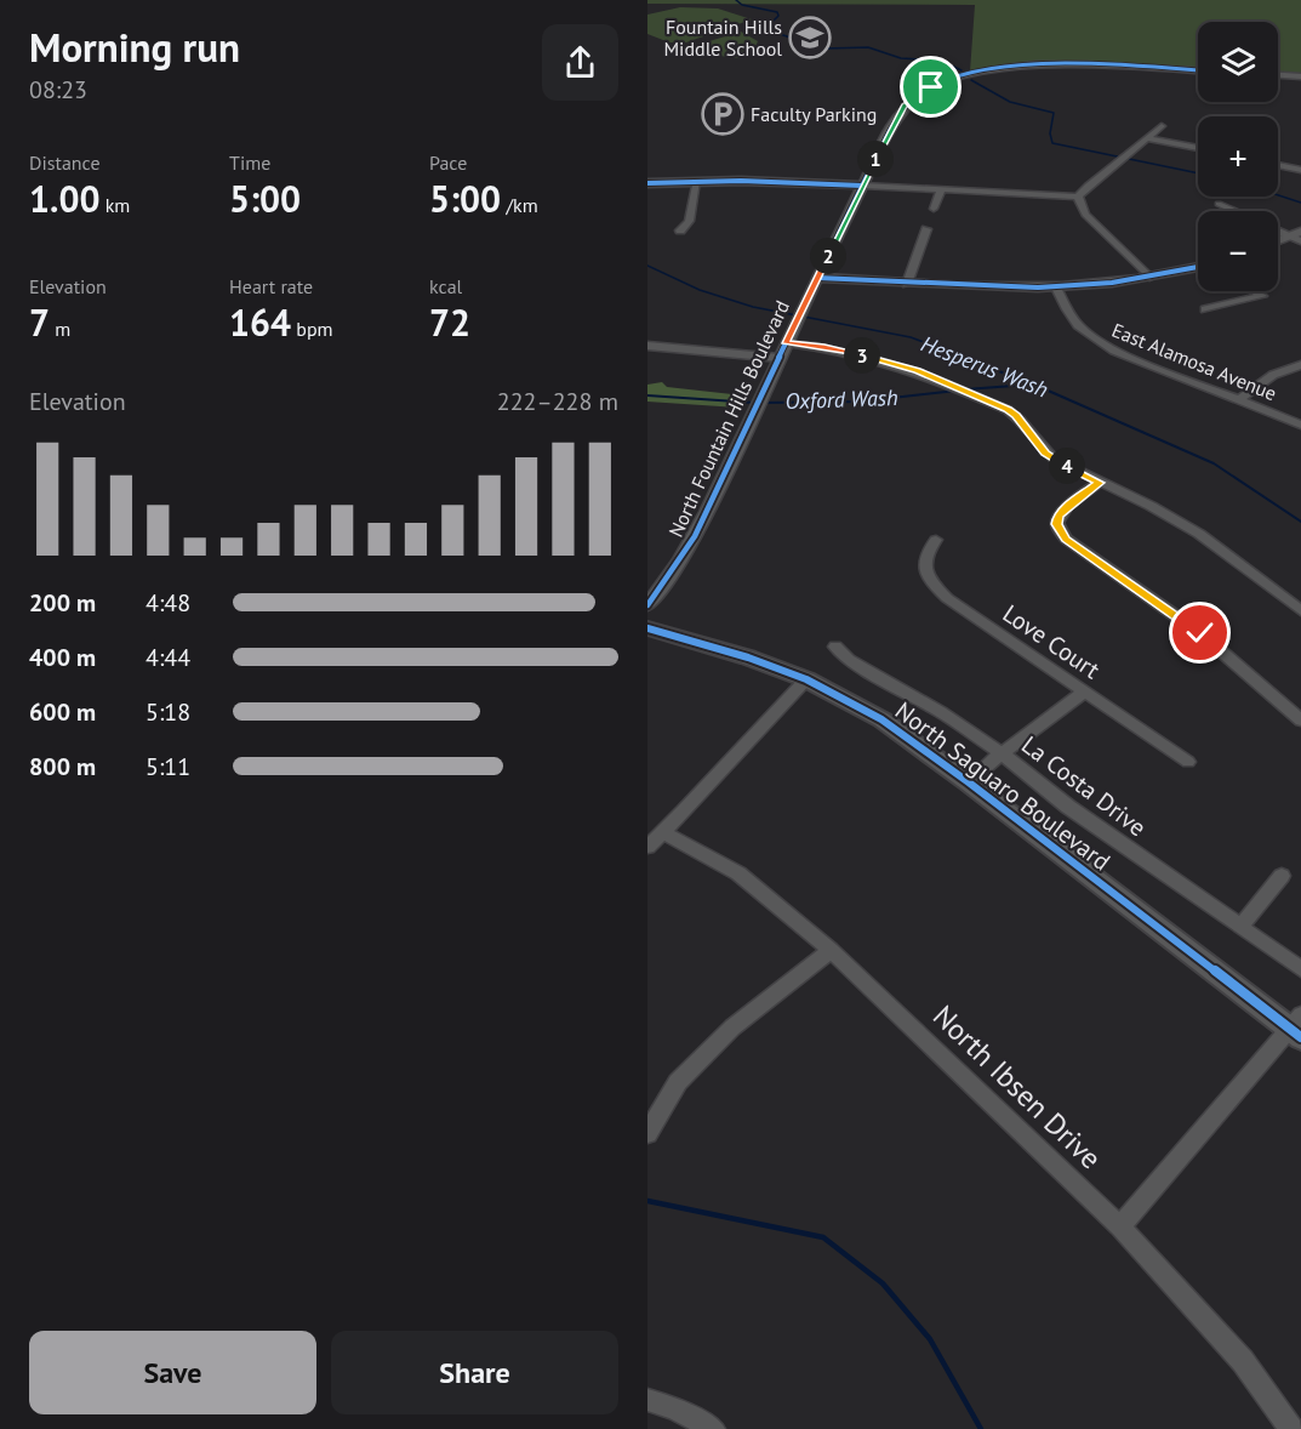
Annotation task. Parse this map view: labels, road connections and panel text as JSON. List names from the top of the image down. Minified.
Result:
{"streets":{"main road":["North Saguaro Boulevard"],"street":["East Alamosa Avenue","North Fountain Hills Boulevard","Love Court","La Costa Drive","North Ibsen Drive"]},"water":["Hesperus Wash","Oxford Wash"],"places":{"school or university":["Fountain Hills Middle School"],"parking":["Faculty Parking"]},"page":{"heading":["Morning run","08:23"],"map_buttons":["+","−"],"stats":[["Distance","1.00 km"],["Time","5:00"],["Pace","5:00 /km"],["Elevation","7 m"],["Heart rate","164 bpm"],["kcal","72"]],"pins":["1","2","3","4"],"chart":["Elevation","222–228 m"],"list":[{"name":"200 m","note":"4:48"},{"name":"400 m","note":"4:44"},{"name":"600 m","note":"5:18"},{"name":"800 m","note":"5:11"}],"buttons":["Save","Share"]}}
